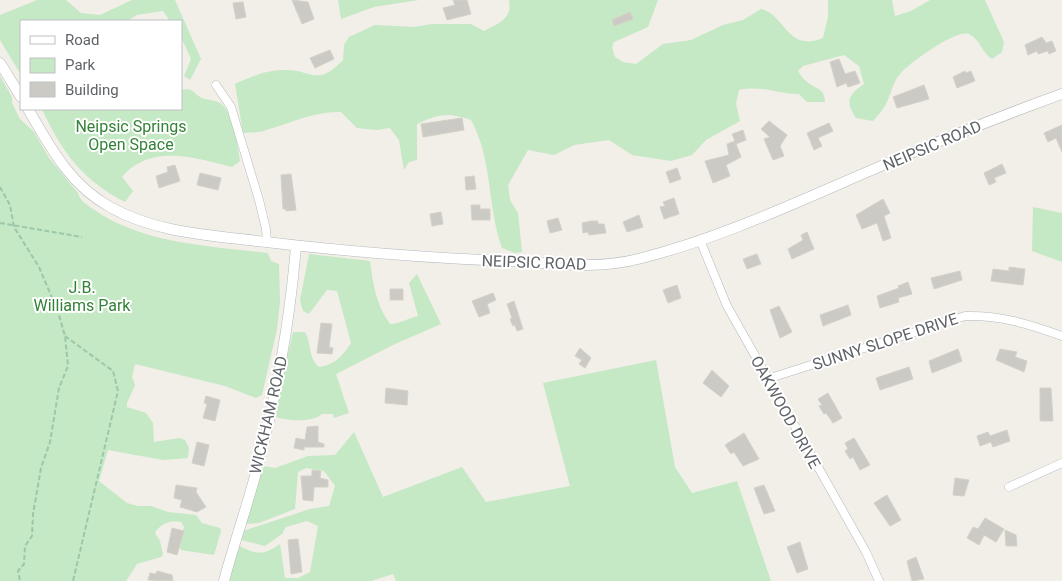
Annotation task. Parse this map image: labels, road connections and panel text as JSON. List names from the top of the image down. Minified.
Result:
{"streets":{"street":["NEIPSIC ROAD","SUNNY SLOPE DRIVE","OAKWOOD DRIVE","WICKHAM ROAD"]},"crossings":[["NEIPSIC ROAD","OAKWOOD DRIVE"],["NEIPSIC ROAD","WICKHAM ROAD"],["SUNNY SLOPE DRIVE","OAKWOOD DRIVE"]],"parks":["Neipsic Springs Open Space","J.B. Williams Park"],"legend":["Road","Park","Building"]}
